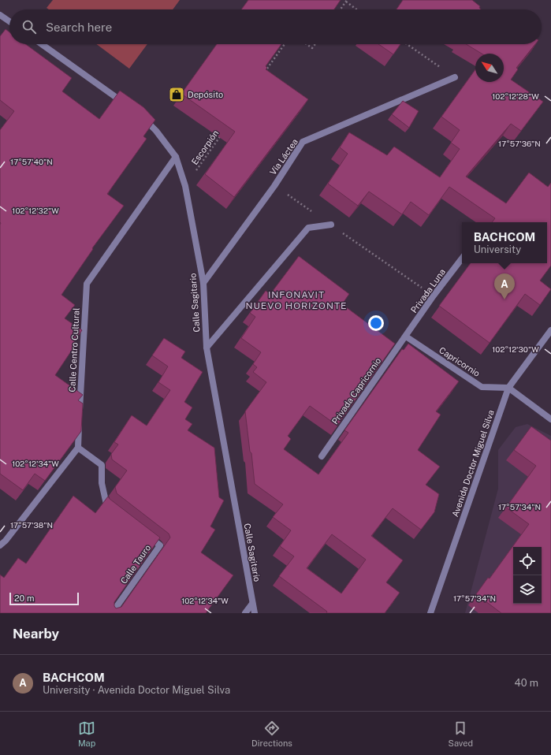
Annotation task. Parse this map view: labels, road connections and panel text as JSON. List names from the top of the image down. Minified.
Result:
{"streets":{"street":["Vía Láctea","Privada Luna","Calle Sagitario","Calle Centro Cultural","Capricornio","Privada Capricornio","Avenida Doctor Miguel Silva","Calle Tauro"],"path":["Escorpión"]},"crossings":[["Escorpión","Calle Sagitario"],["Vía Láctea","Calle Sagitario"],["Privada Luna","Capricornio"],["Privada Luna","Privada Capricornio"],["Calle Sagitario","Calle Centro Cultural"],["Capricornio","Privada Capricornio"],["Capricornio","Avenida Doctor Miguel Silva"]],"districts":["INFONAVIT NUEVO HORIZONTE"],"places":{"shop":["Depósito"]},"scale_bar":"20 m","north":"top left","page":{"search":"Search here","popup":["BACHCOM","University"],"pins":"A","scale":"20 m","heading":"Nearby","list":[{"mark":"A","name":"BACHCOM","note":"University · Avenida Doctor Miguel Silva","value":"40 m"}],"nav":["Map","Directions","Saved"]},"coordinates":["102°12'28\"W","17°57'36\"N","17°57'40\"N","102°12'32\"W","102°12'30\"W","102°12'34\"W","17°57'34\"N","17°57'38\"N"]}
